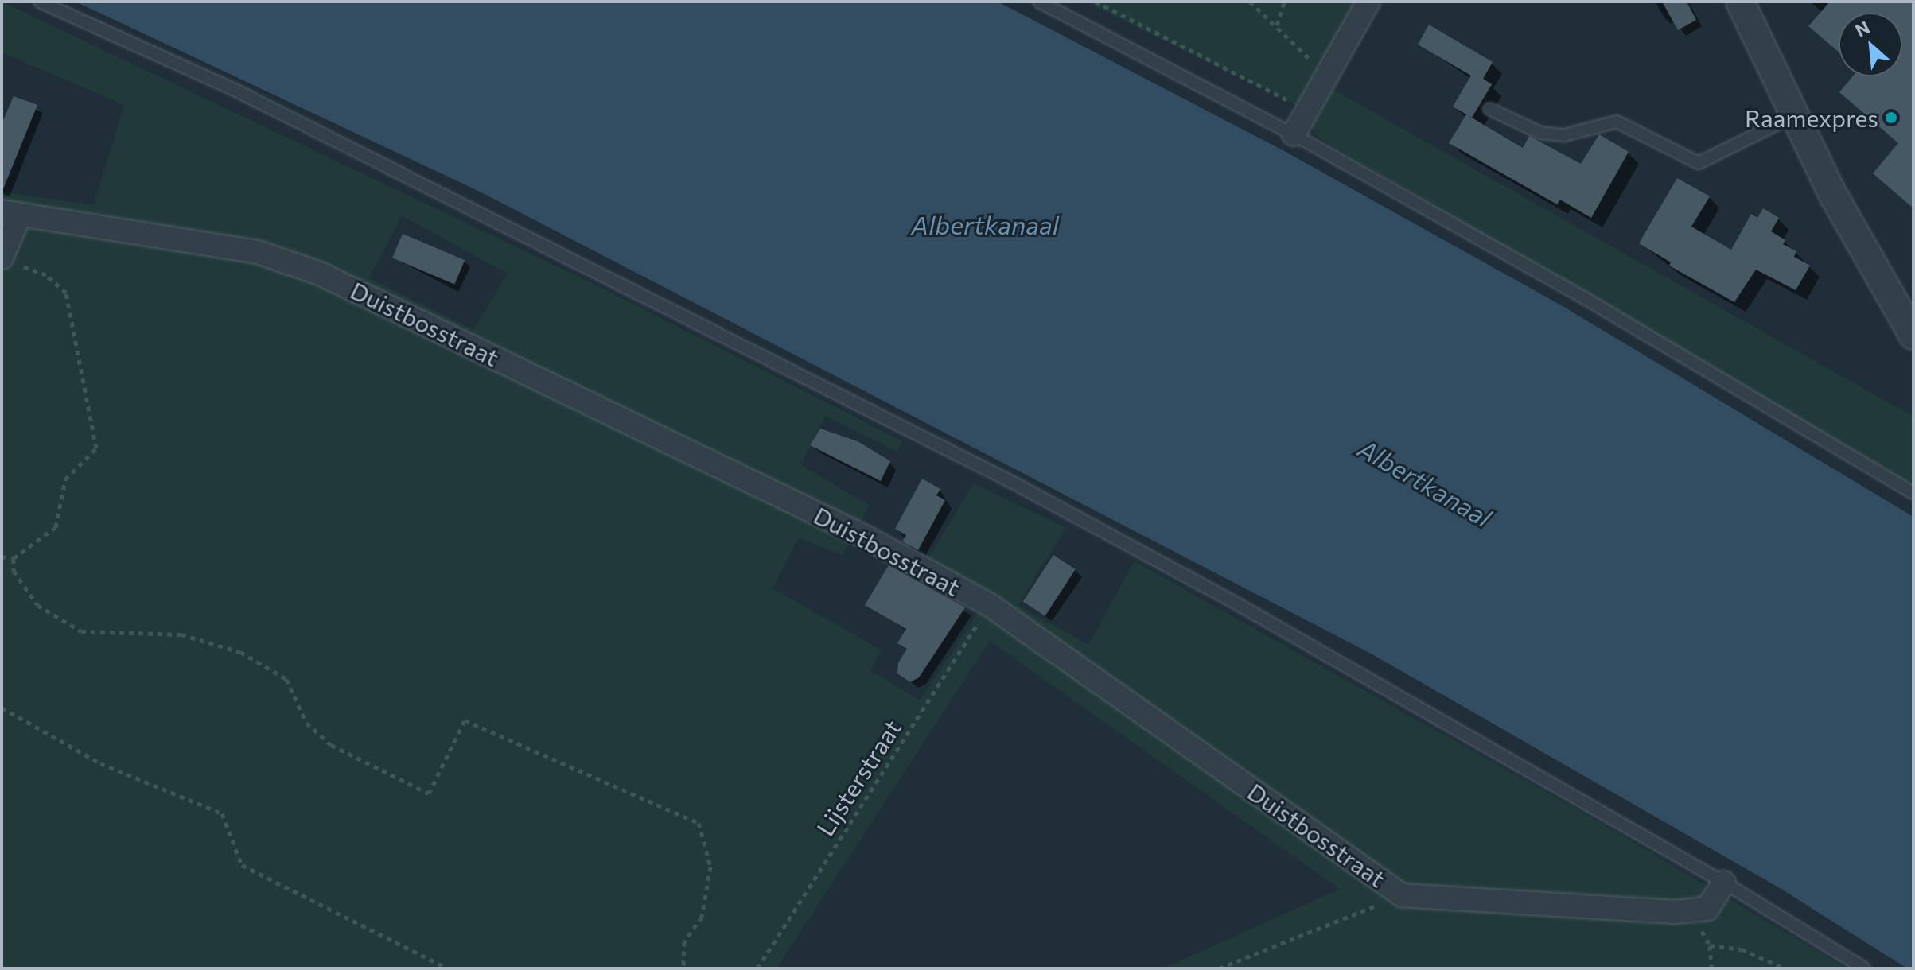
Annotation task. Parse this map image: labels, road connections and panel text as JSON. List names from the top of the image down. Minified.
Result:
{"streets":{"street":["Duistbosstraat"],"path":["Lijsterstraat"]},"crossings":[["Duistbosstraat","Lijsterstraat"]],"water":["Albertkanaal"],"places":["Raamexpres"],"north":"top left"}
